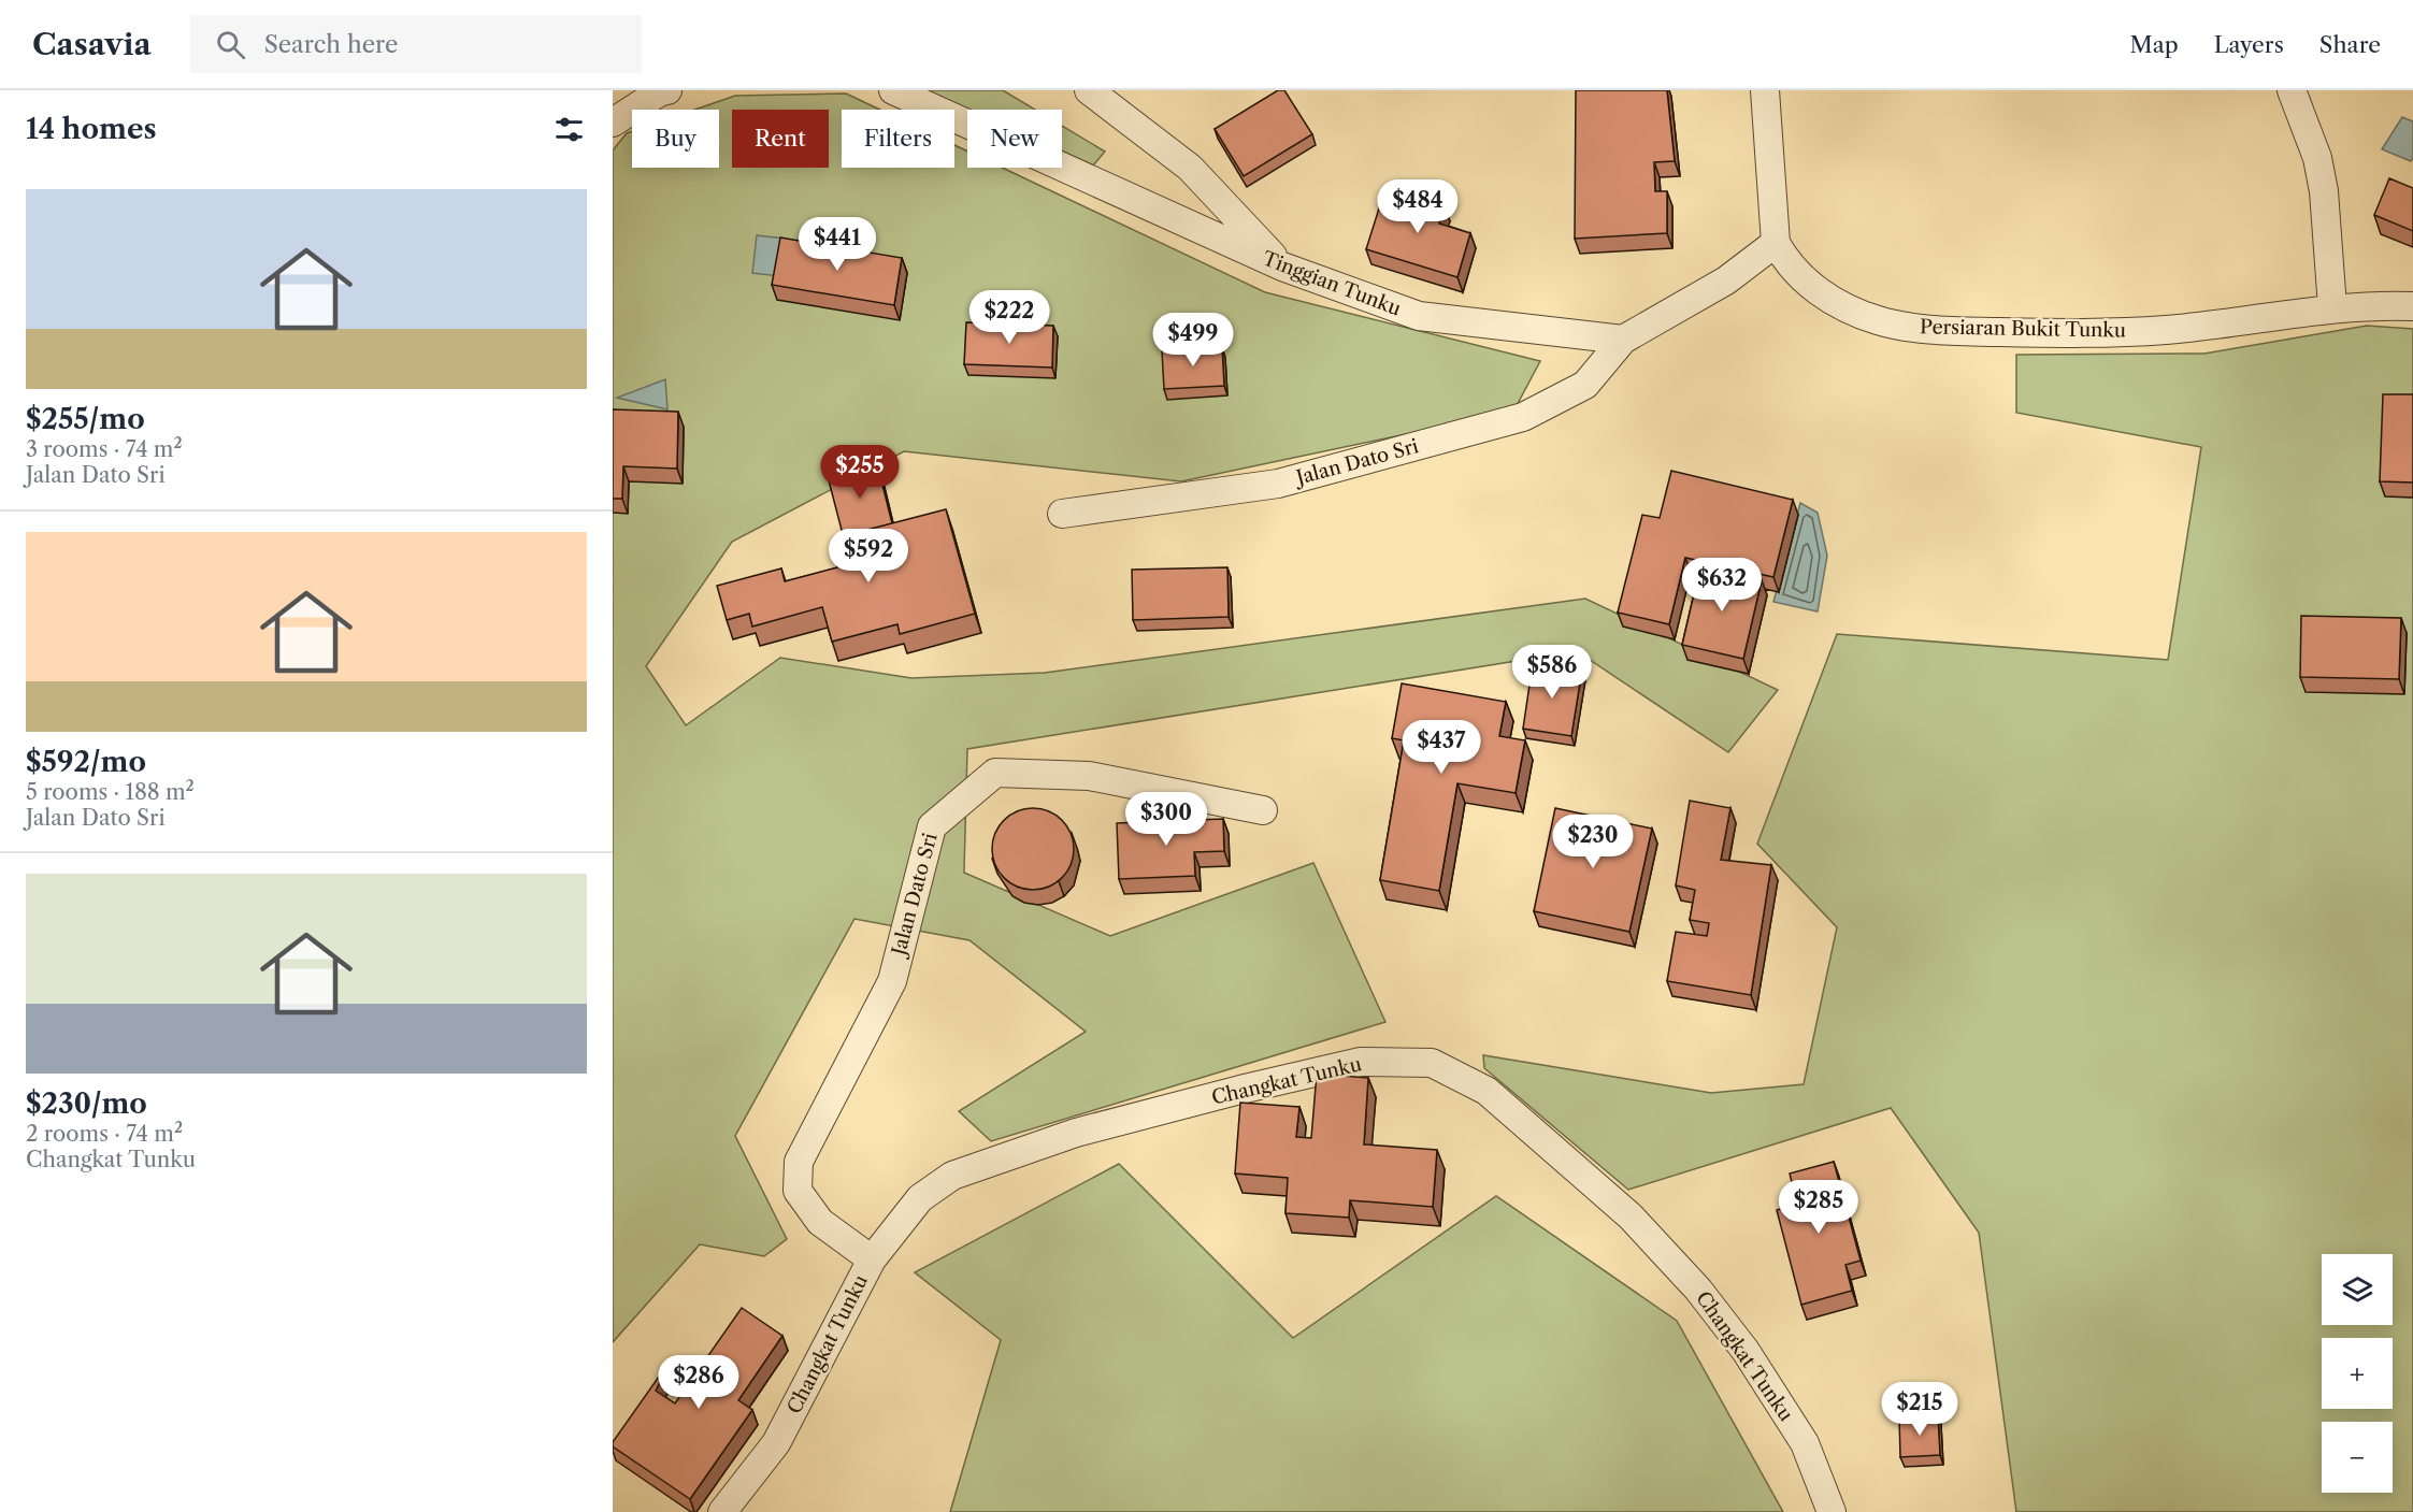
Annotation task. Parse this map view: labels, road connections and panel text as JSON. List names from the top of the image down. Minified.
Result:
{"streets":{"street":["Tinggian Tunku","Persiaran Bukit Tunku","Jalan Dato Sri","Changkat Tunku"]},"crossings":[["Tinggian Tunku","Jalan Dato Sri"],["Jalan Dato Sri","Changkat Tunku"]],"page":{"header":"Casavia","search":"Search here","nav":["Map","Layers","Share"],"heading":"14 homes","chip":["Buy","Rent","Filters","New"],"list":[{"name":"$255/mo","note":"3 rooms · 74 m² · Jalan Dato Sri"},{"name":"$592/mo","note":"5 rooms · 188 m² · Jalan Dato Sri"},{"name":"$230/mo","note":"2 rooms · 74 m² · Changkat Tunku"}],"price":["$484","$441","$222","$499","$255","$592","$632","$586","$437","$300","$230","$285","$286","$215"],"map_buttons":["+","−"]}}
